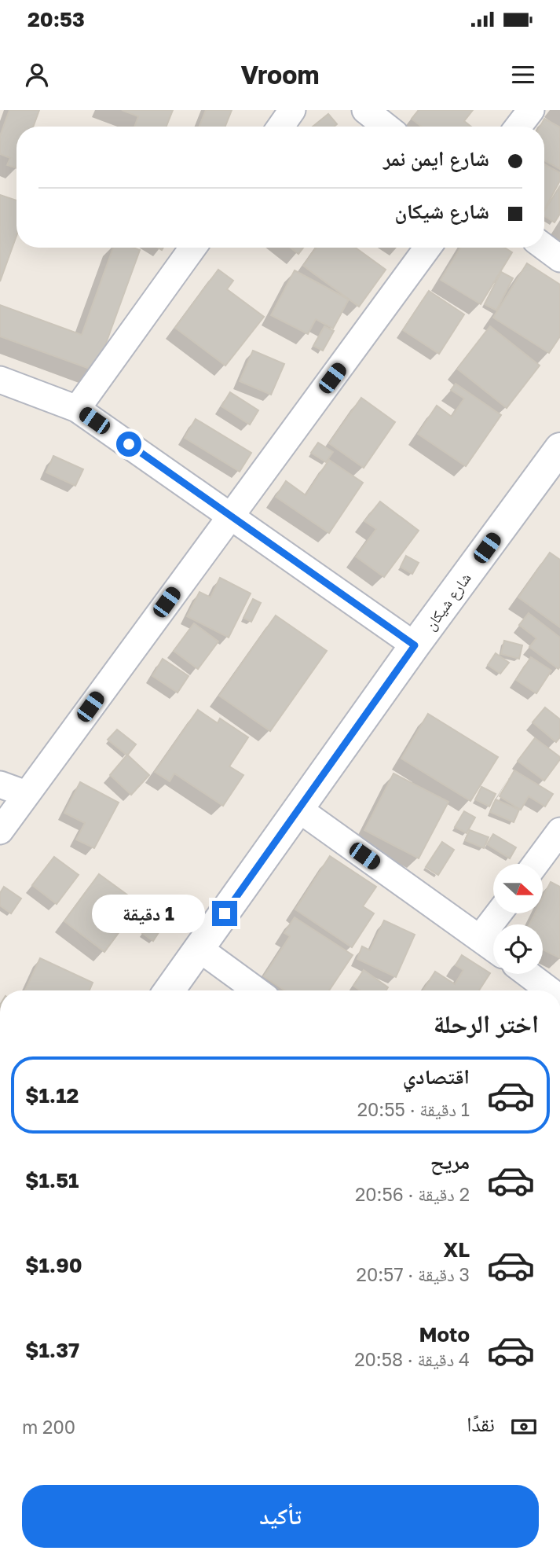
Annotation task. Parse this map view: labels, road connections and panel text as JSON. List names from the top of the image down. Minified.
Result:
{"streets":{"street":["شارع شيكان"]},"north":"right","page":{"status":"20:53","header":"Vroom","banner":["شارع ايمن نمر","شارع شيكان"],"bubble":"1 دقيقة","heading":"اختر الرحلة","list":[{"name":"اقتصادي","note":"1 دقيقة · 20:55","value":"$1.12"},{"name":"مريح","note":"2 دقيقة · 20:56","value":"$1.51"},{"name":"XL","note":"3 دقيقة · 20:57","value":"$1.90"},{"name":"Moto","note":"4 دقيقة · 20:58","value":"$1.37"}],"pay":["نقدًا","200 m"],"buttons":"تأكيد"}}
